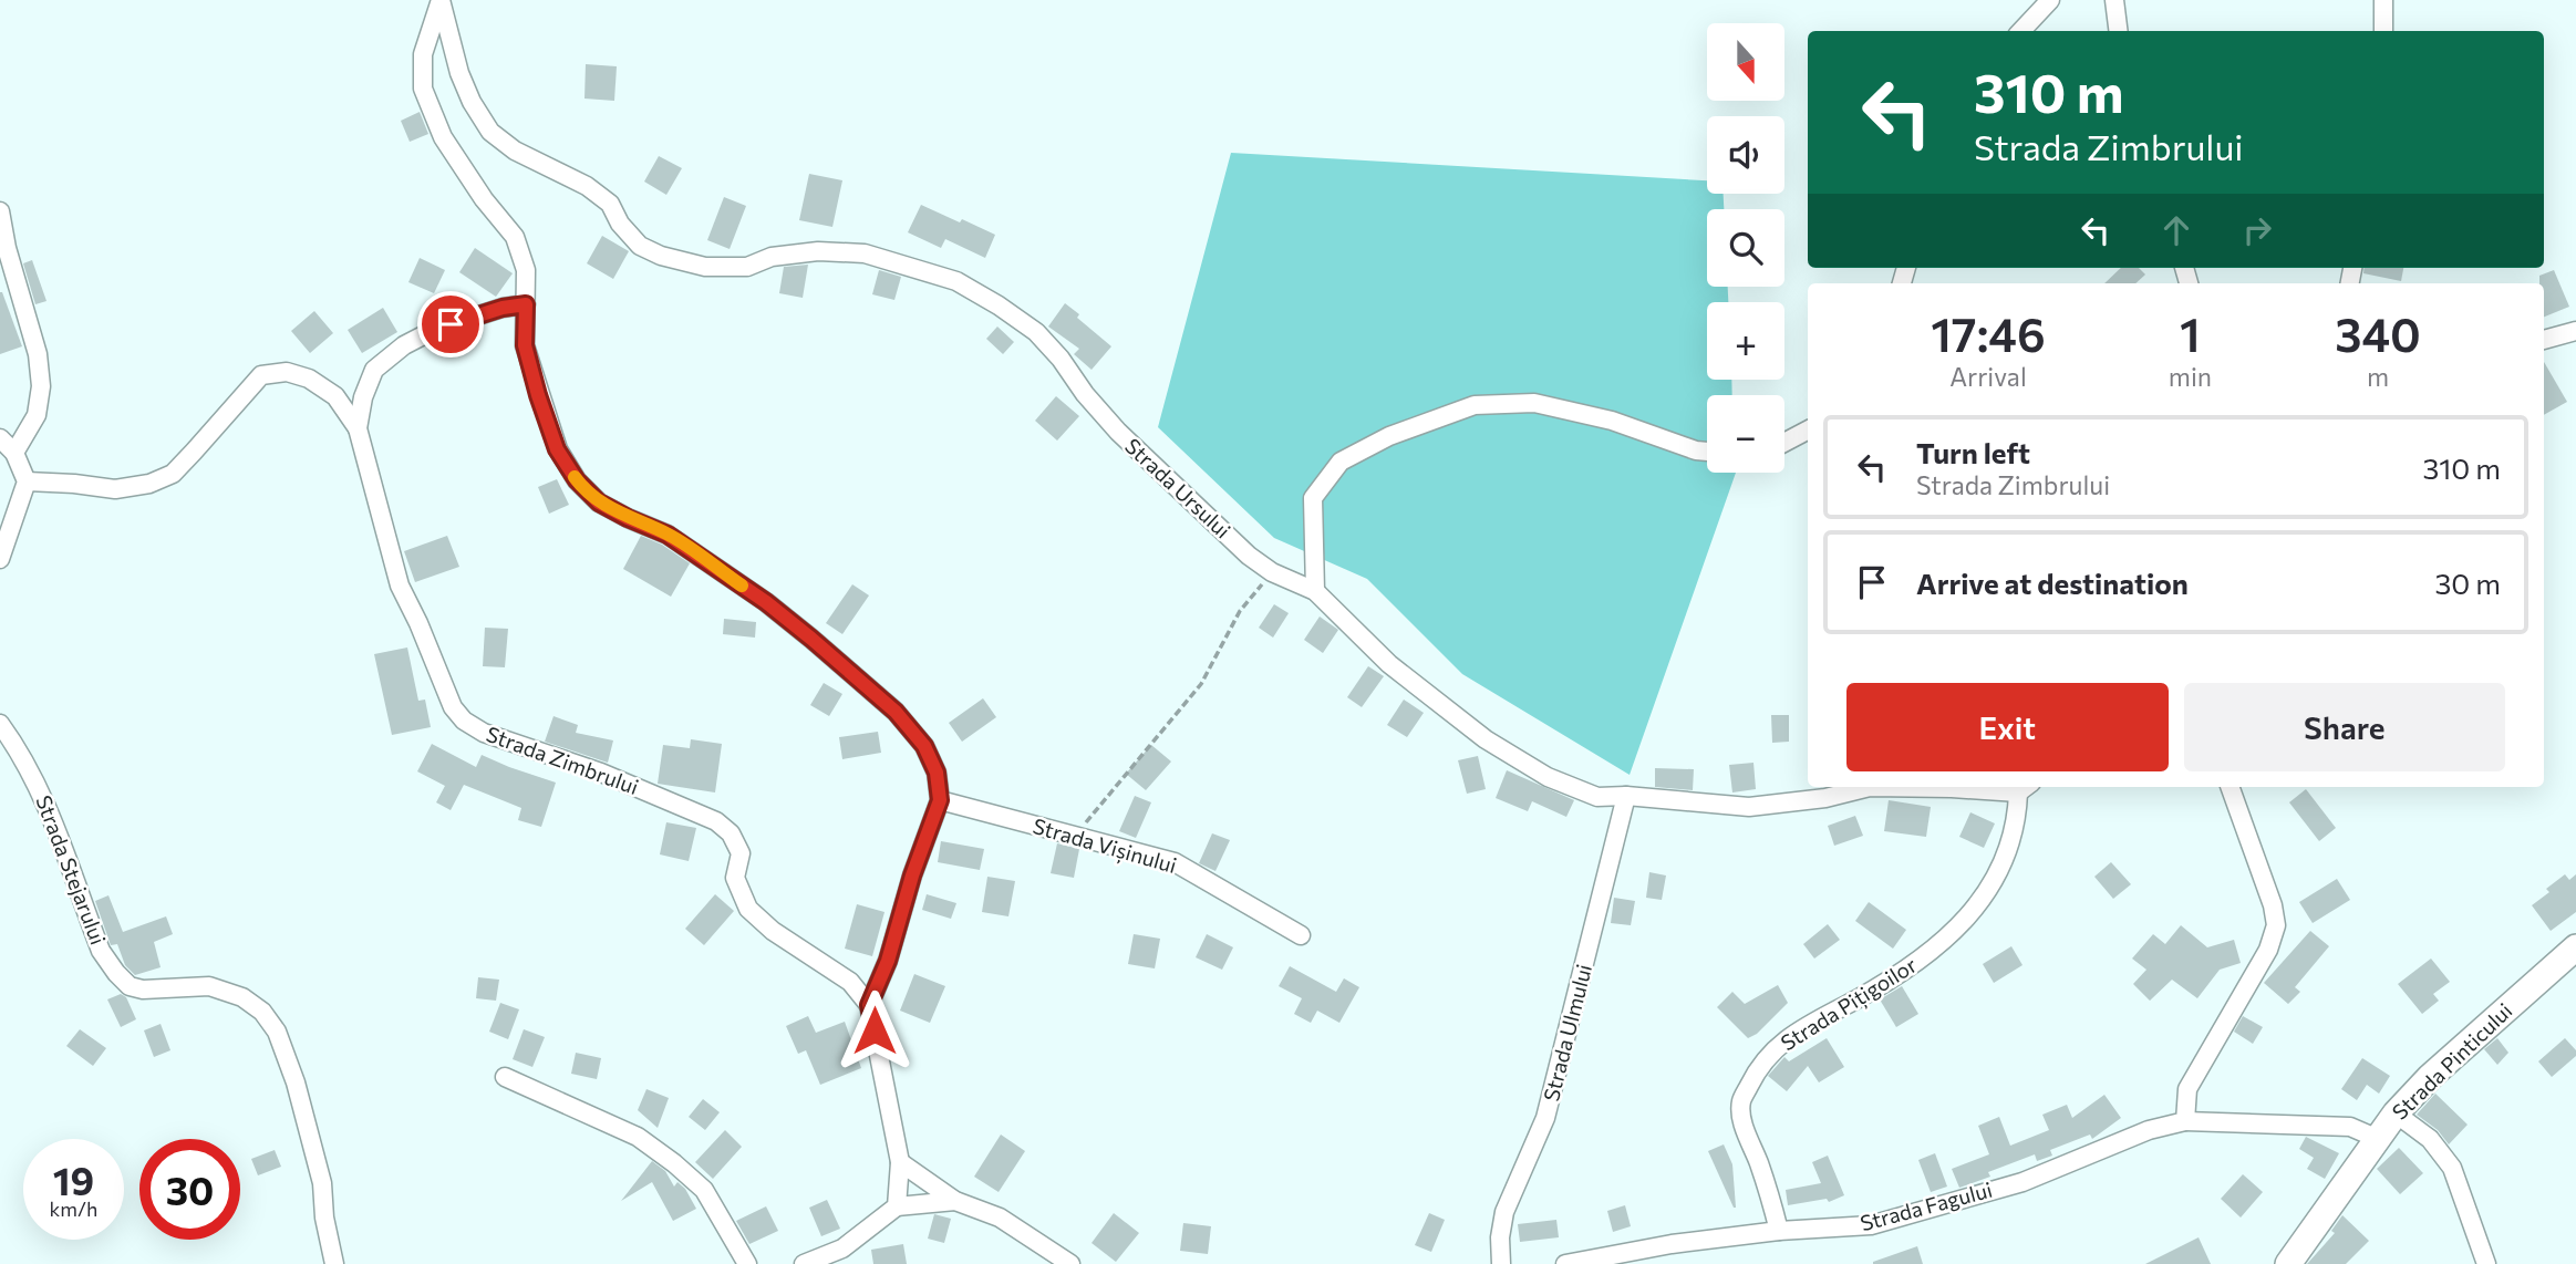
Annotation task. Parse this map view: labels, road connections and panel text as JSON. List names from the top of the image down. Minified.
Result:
{"streets":{"main road":["Strada Pinticului"],"street":["Strada Ursului","Strada Zimbrului","Strada Vișinului","Strada Stejarului","Strada Pițigoilor","Strada Ulmului","Strada Fagului"]},"crossings":[["Strada Ursului","Strada Pițigoilor"],["Strada Ursului","Strada Ulmului"],["Strada Pițigoilor","Strada Fagului"],["Strada Pinticului","Strada Fagului"]],"north":"bottom","page":{"map_buttons":["+","−"],"turn":["310 m","Strada Zimbrului"],"eta":["17:46","Arrival","1","min","340","m"],"list":[{"name":"Turn left","note":"Strada Zimbrului","value":"310 m"},{"name":"Arrive at destination","value":"30 m"}],"buttons":["Exit","Share"],"speed":"19 km/h","limit":"30"}}
